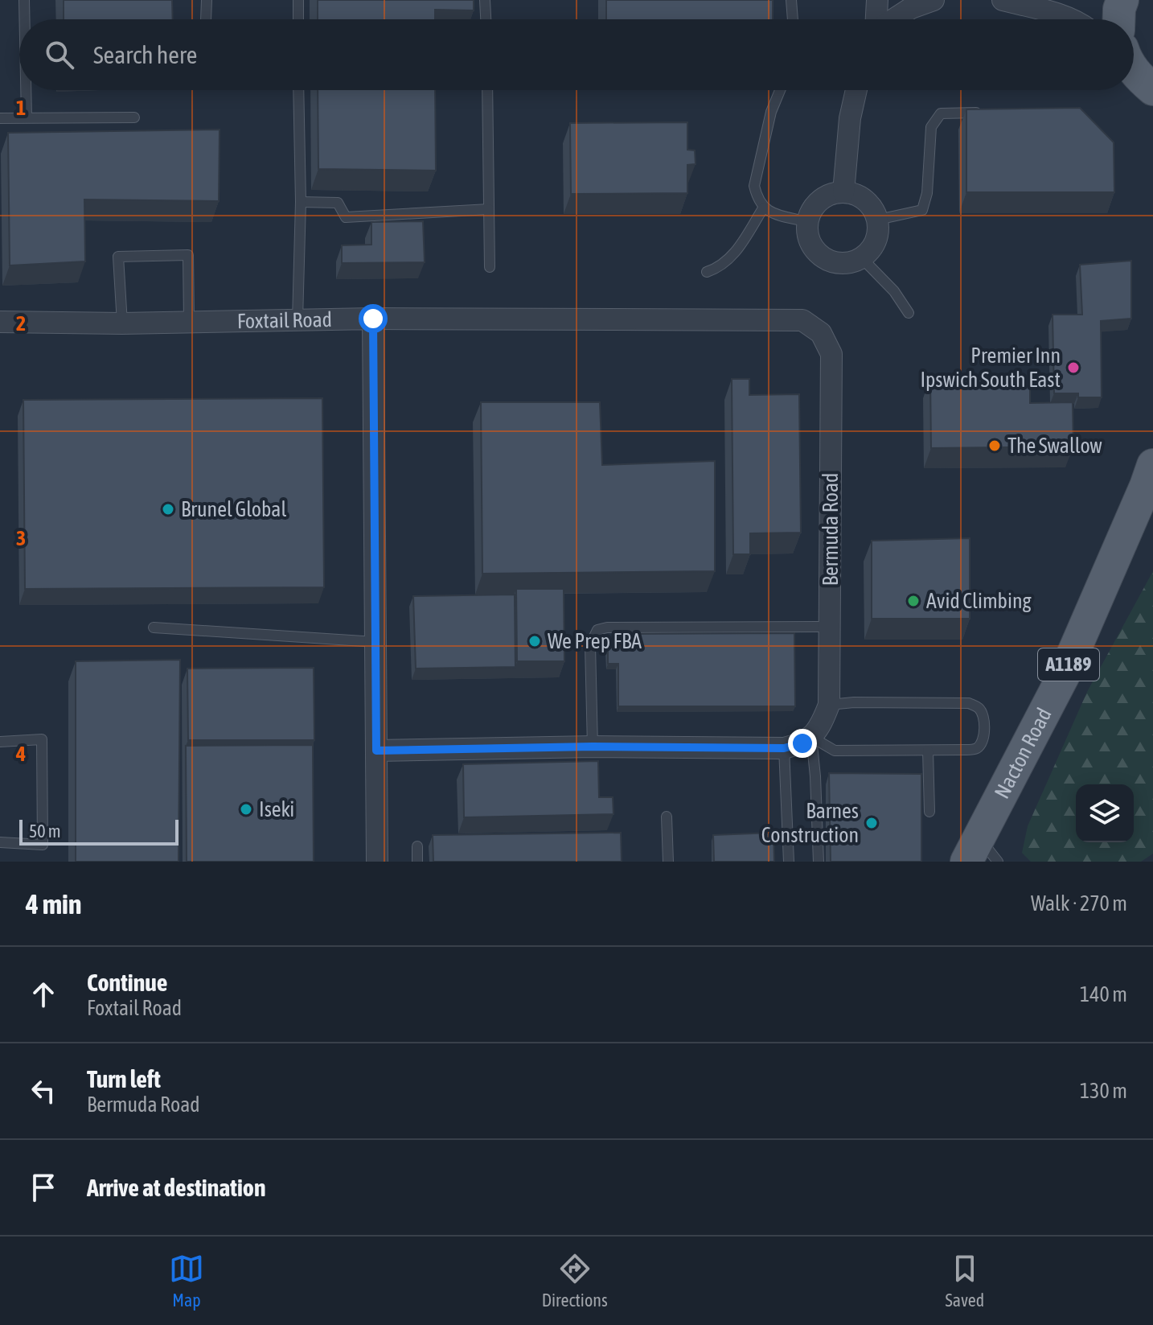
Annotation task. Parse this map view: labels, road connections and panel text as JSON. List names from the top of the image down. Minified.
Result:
{"streets":{"main road":["A1189","Nacton Road"],"street":["Foxtail Road","Bermuda Road"]},"crossings":[["Foxtail Road","Bermuda Road"]],"places":["Premier Inn Ipswich South East","The Swallow","Brunel Global","Avid Climbing","We Prep FBA","Iseki","Barnes Construction"],"scale_bar":"50 m","page":{"search":"Search here","scale":"50 m","heading":["4 min","Walk · 270 m"],"list":[["Continue","Foxtail Road","140 m"],["Turn left","Bermuda Road","130 m"],"Arrive at destination"],"nav":["Map","Directions","Saved"]},"grid":{"rows":["1","2","3","4"]}}
